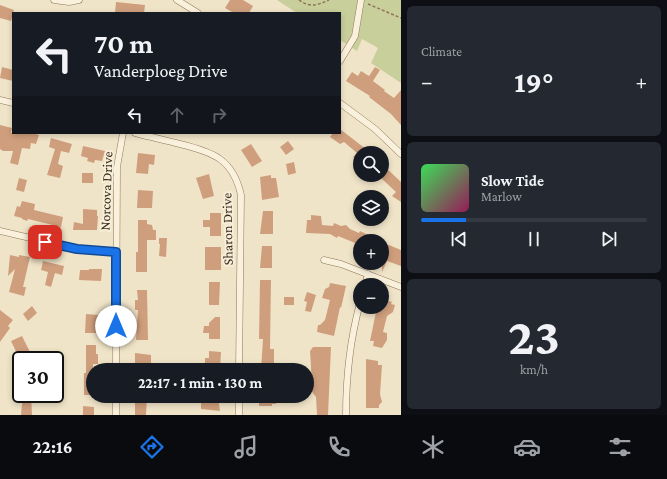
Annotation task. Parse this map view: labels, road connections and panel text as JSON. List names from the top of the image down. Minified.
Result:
{"streets":{"street":["Norcova Drive","Sharon Drive"]},"page":{"tile":["Climate",["23","km/h"]],"turn":["70 m","Vanderploeg Drive"],"heat":["−","19°","+"],"map_buttons":["+","−"],"song":["Slow Tide","Marlow"],"limit":"30","trip":"22:17 · 1 min · 130 m","tabs":"22:16"}}
